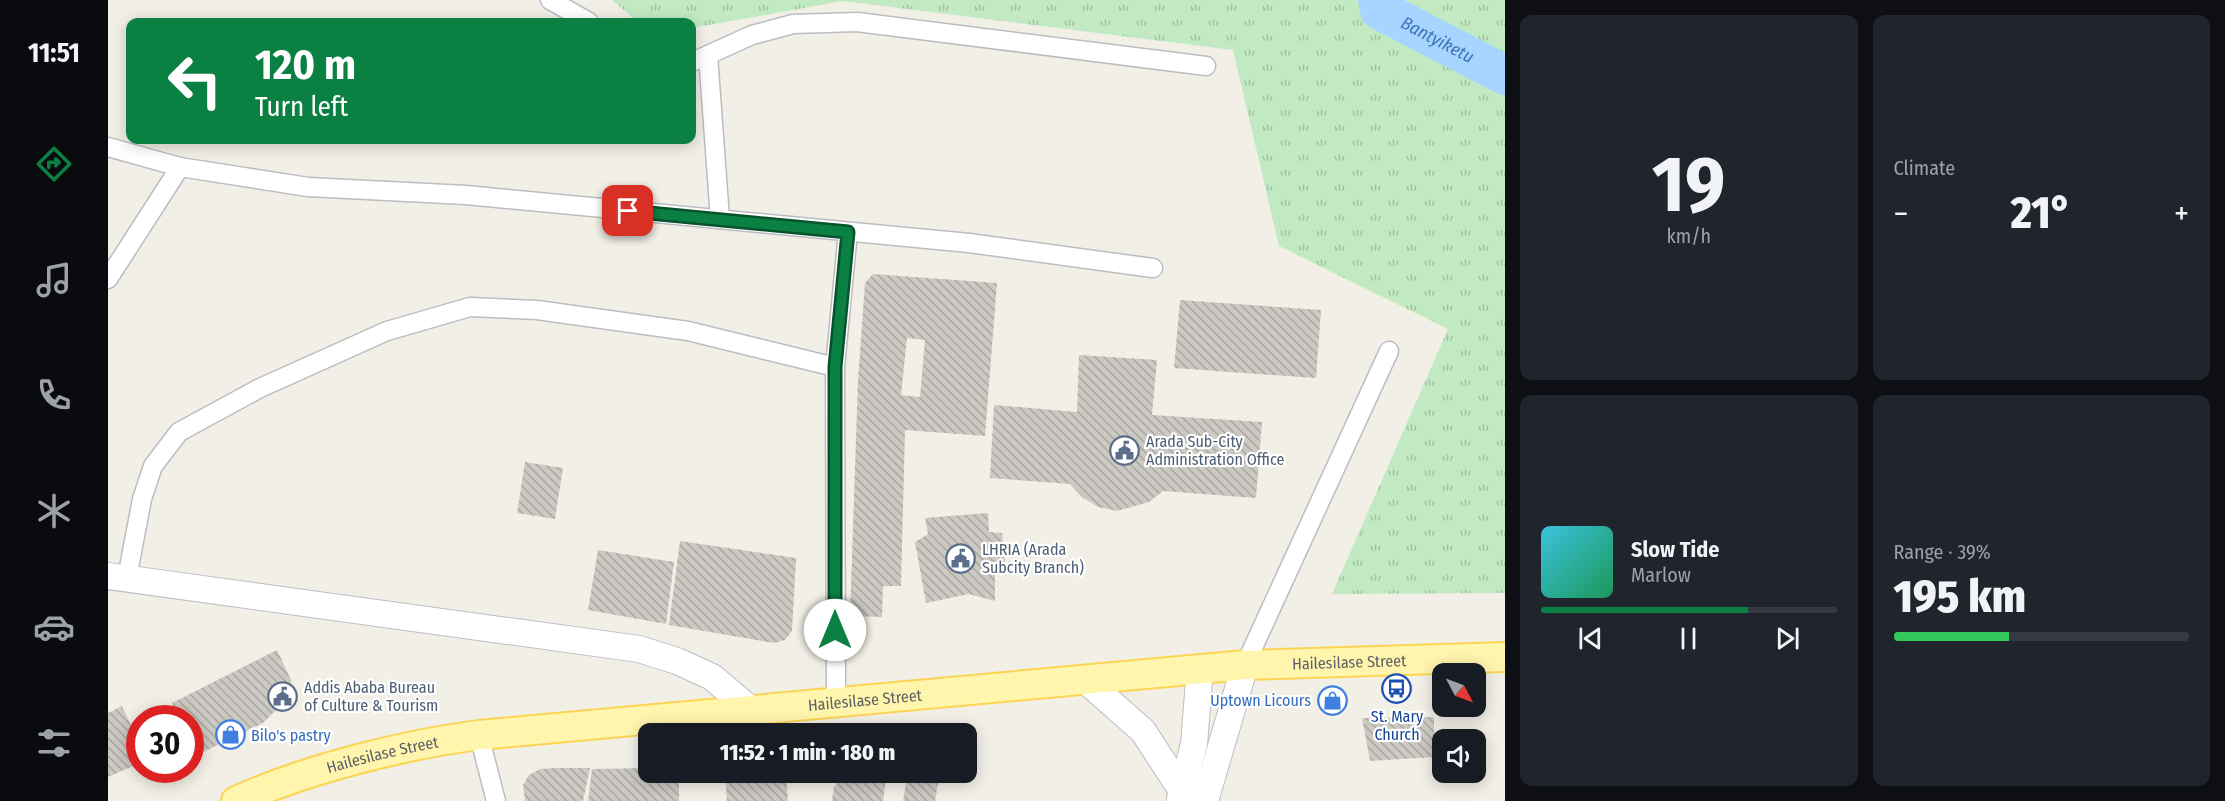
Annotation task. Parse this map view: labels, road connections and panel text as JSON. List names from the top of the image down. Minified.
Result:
{"streets":{"main road":["Hailesilase Street"]},"water":["Bantyiketu"],"places":{"public building":["Arada Sub-City Administration Office","LHRIA (Arada Subcity Branch)","Addis Ababa Bureau of Culture & Tourism"],"bus stop":["St. Mary Church"],"shop":["Uptown Licours","Bilo's pastry"]},"north":"bottom right","page":{"tabs":"11:51","tile":[["19","km/h"],"Climate",["Range · 39%","195 km"]],"turn":["120 m","Turn left"],"heat":["−","21°","+"],"song":["Slow Tide","Marlow"],"limit":"30","trip":"11:52 · 1 min · 180 m"}}
